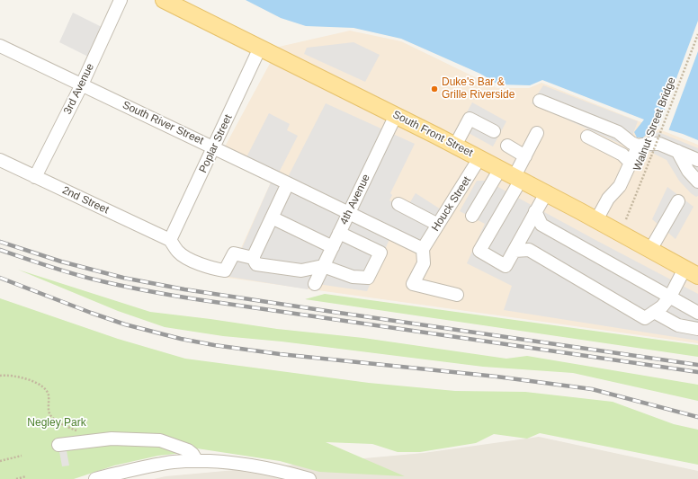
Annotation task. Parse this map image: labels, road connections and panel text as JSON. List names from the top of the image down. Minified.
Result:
{"streets":{"main road":["South Front Street"],"street":["3rd Avenue","South River Street","Poplar Street","4th Avenue","2nd Street","Houck Street"],"path":["Walnut Street Bridge"]},"crossings":[["3rd Avenue","South River Street"],["3rd Avenue","2nd Street"],["South River Street","Poplar Street"],["South River Street","4th Avenue"],["South River Street","Houck Street"],["South Front Street","Poplar Street"],["South Front Street","4th Avenue"],["South Front Street","Houck Street"],["Poplar Street","2nd Street"]],"parks":["Negley Park"],"places":["Duke's Bar & Grille Riverside"]}
